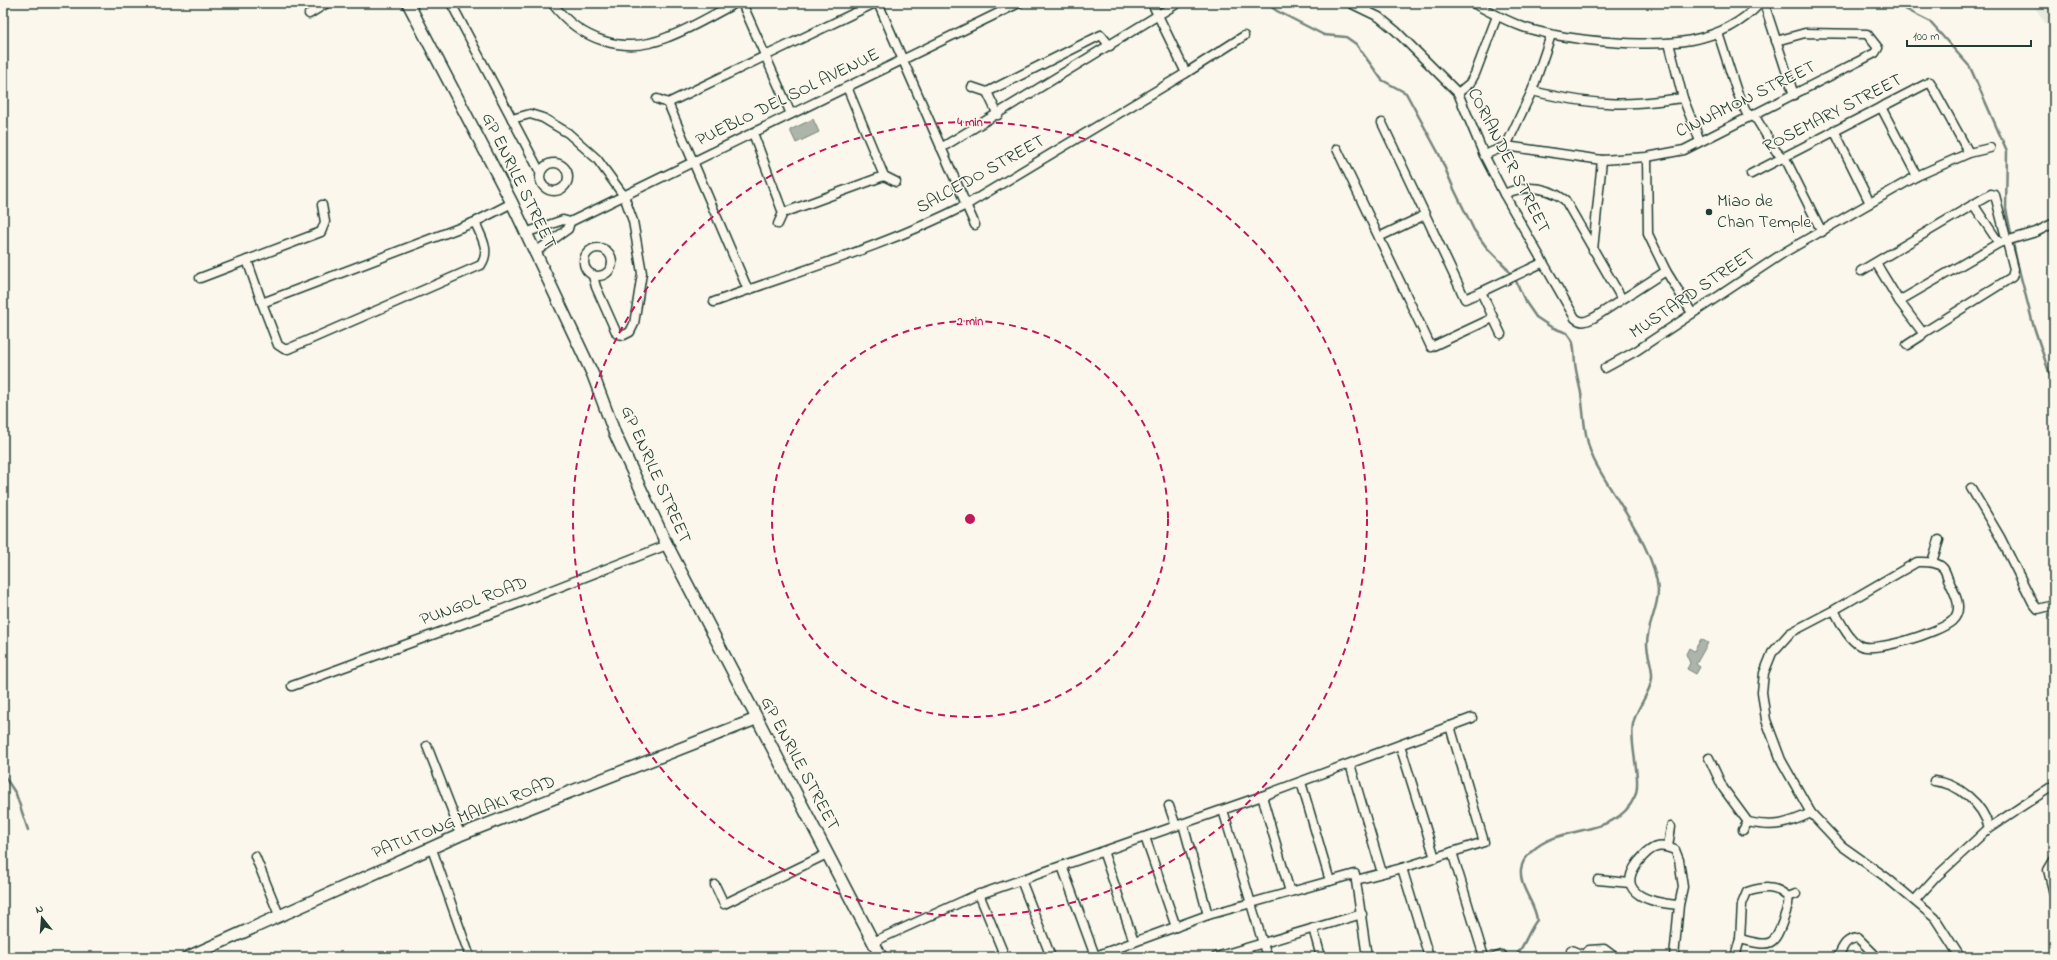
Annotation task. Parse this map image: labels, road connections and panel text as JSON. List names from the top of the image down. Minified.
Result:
{"streets":{"street":["PUEBLO DEL SOL AVENUE","CINNAMON STREET","ROSEMARY STREET","CORIANDER STREET","SALCEDO STREET","GP ENRILE STREET","MUSTARD STREET","PUNGOL ROAD","PATUTONG MALAKI ROAD"]},"crossings":[["PUEBLO DEL SOL AVENUE","GP ENRILE STREET"],["ROSEMARY STREET","MUSTARD STREET"],["GP ENRILE STREET","PUNGOL ROAD"],["GP ENRILE STREET","PATUTONG MALAKI ROAD"]],"places":["Miao de Chan Temple"],"scale_bar":"100 m","north":"top","rings":["4 min","2 min"]}
